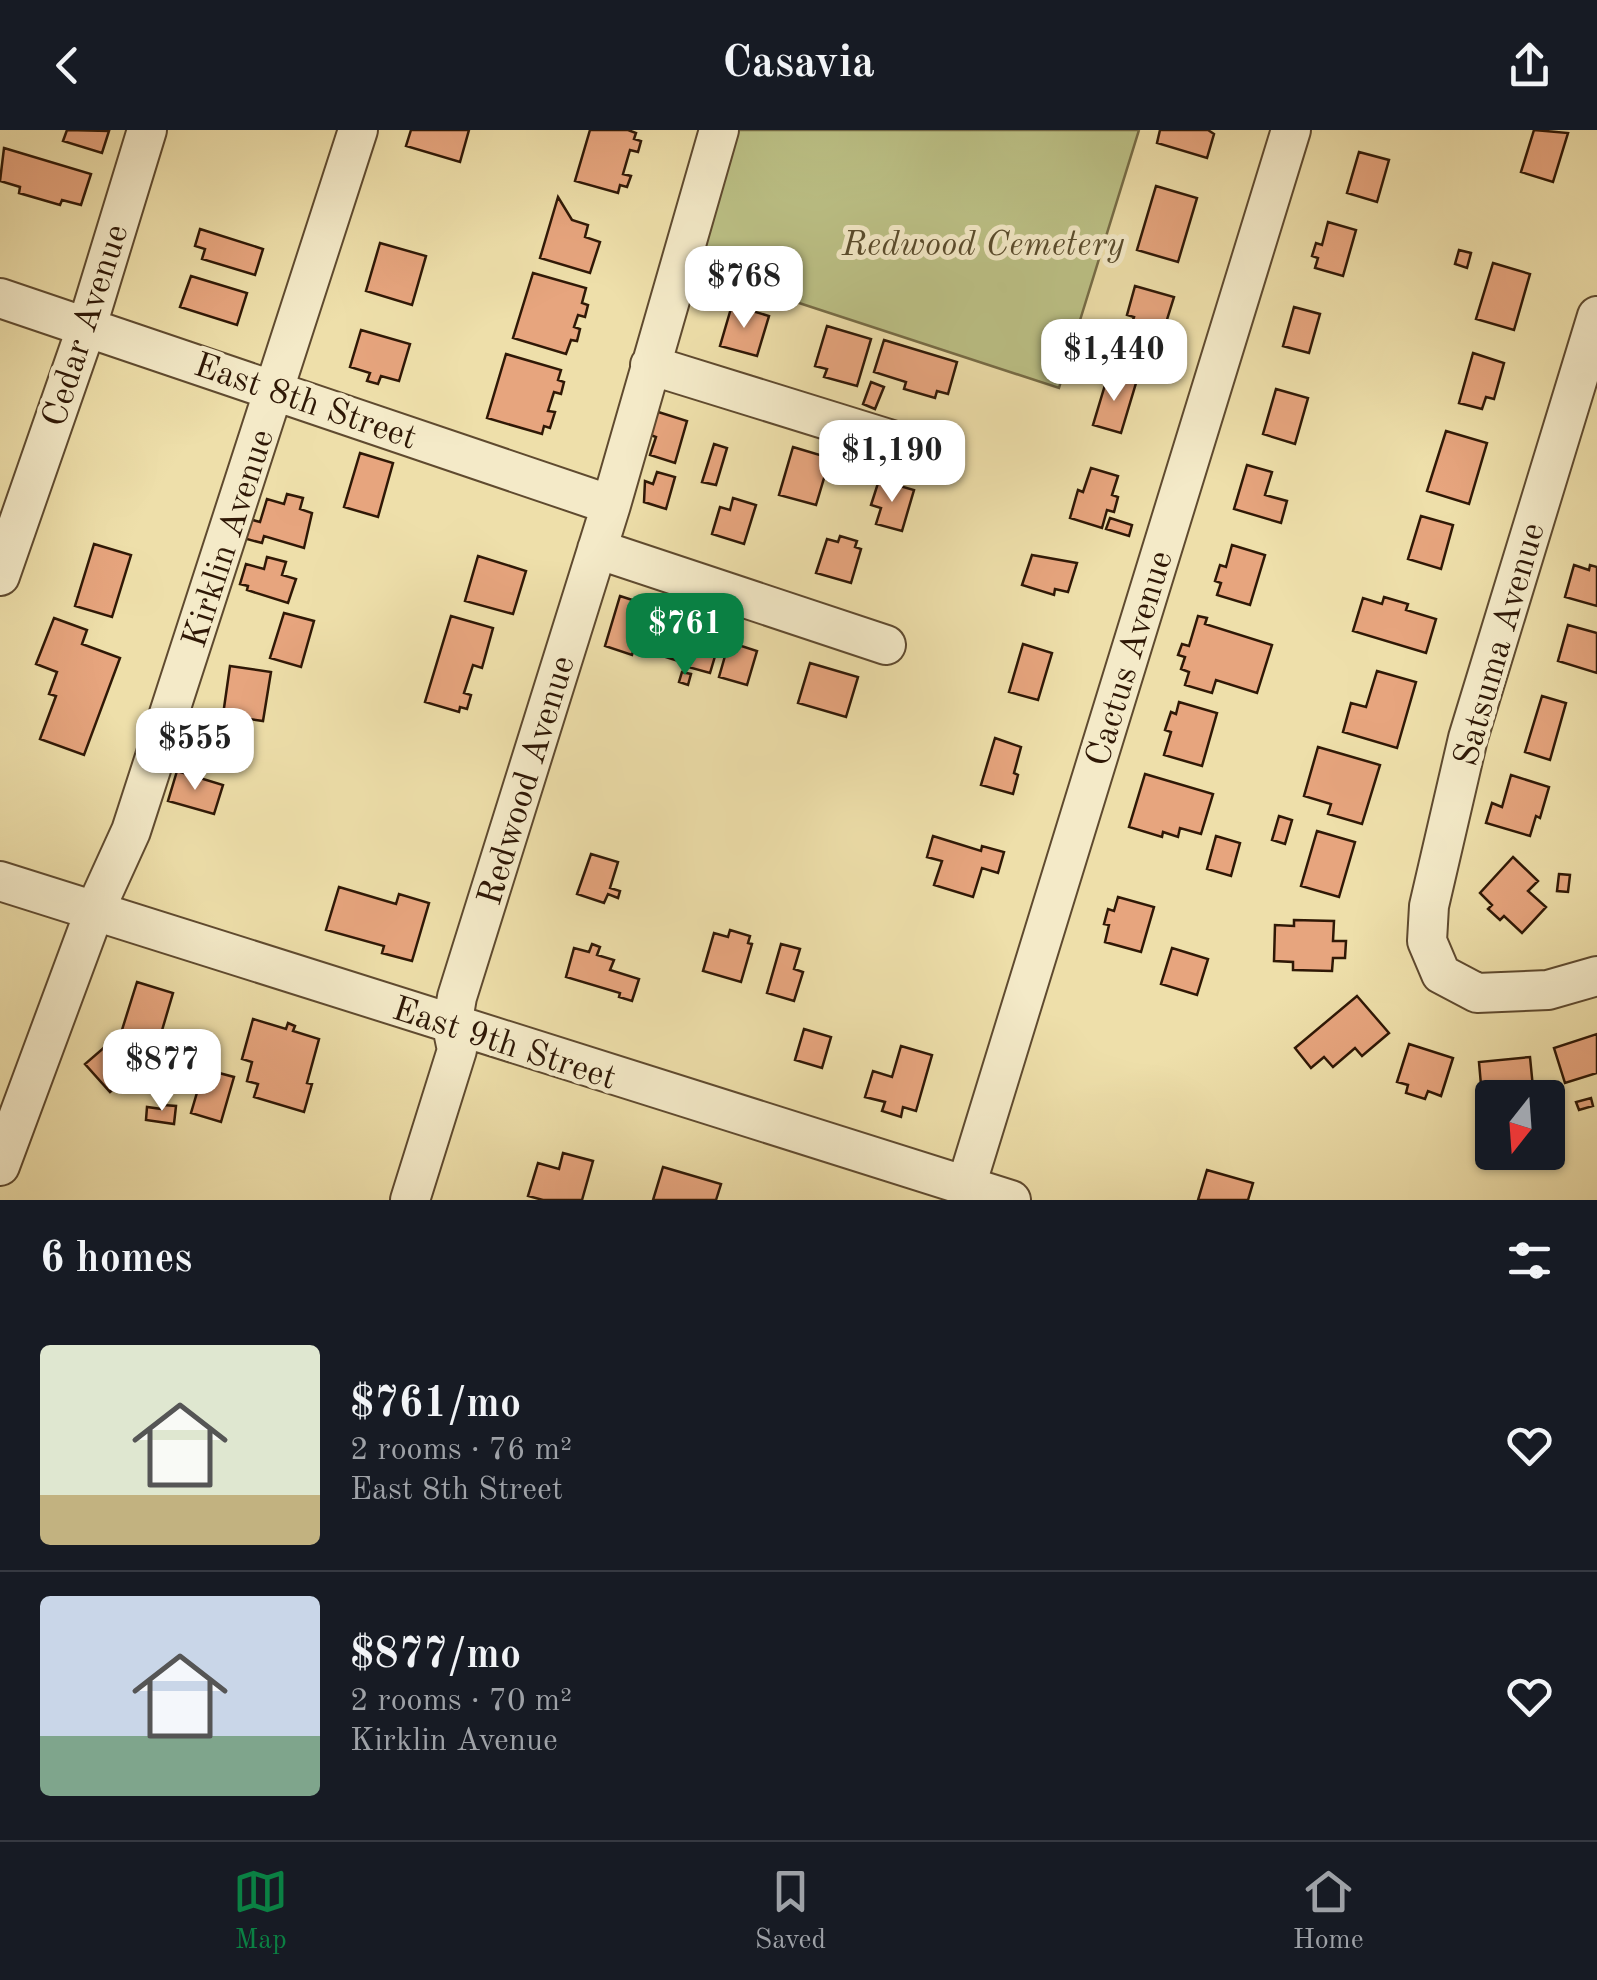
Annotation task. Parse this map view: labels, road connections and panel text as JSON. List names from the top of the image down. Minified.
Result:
{"streets":{"street":["Cedar Avenue","East 8th Street","Kirklin Avenue","Satsuma Avenue","Cactus Avenue","Redwood Avenue","East 9th Street"]},"crossings":[["Cedar Avenue","East 8th Street"],["East 8th Street","Kirklin Avenue"],["East 8th Street","Redwood Avenue"],["Kirklin Avenue","East 9th Street"],["Cactus Avenue","East 9th Street"],["Redwood Avenue","East 9th Street"]],"parks":["Redwood Cemetery"],"north":"bottom","page":{"header":"Casavia","price":["$768","$1,440","$1,190","$761","$555","$877"],"heading":"6 homes","list":[{"name":"$761/mo","note":"2 rooms · 76 m² · East 8th Street"},{"name":"$877/mo","note":"2 rooms · 70 m² · Kirklin Avenue"}],"tabs":["Map","Saved","Home"]}}
